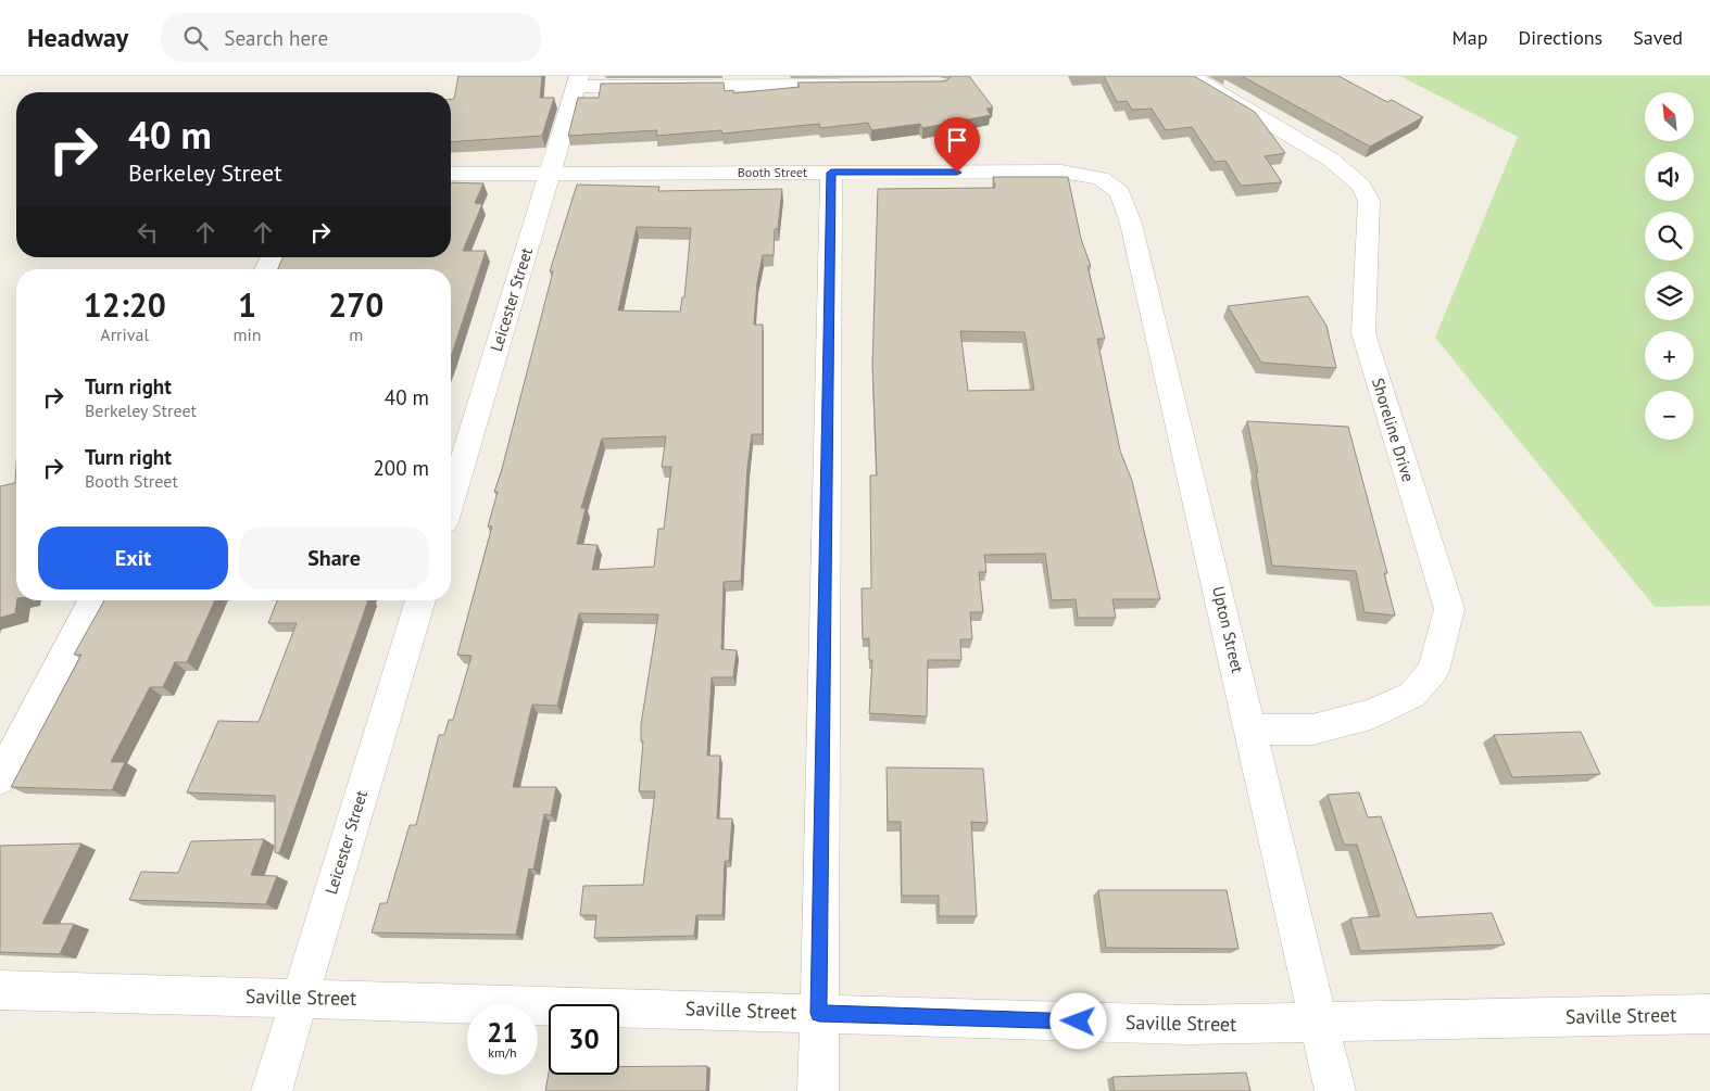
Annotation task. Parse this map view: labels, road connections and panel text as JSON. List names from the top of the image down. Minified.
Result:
{"streets":{"street":["Booth Street","Leicester Street","Shoreline Drive","Upton Street","Saville Street"]},"crossings":[["Booth Street","Leicester Street"],["Booth Street","Upton Street"],["Leicester Street","Saville Street"],["Shoreline Drive","Upton Street"],["Upton Street","Saville Street"]],"north":"top left","page":{"header":"Headway","search":"Search here","nav":["Map","Directions","Saved"],"map_buttons":["+","−"],"turn":["40 m","Berkeley Street"],"eta":["12:20","Arrival","1","min","270","m"],"list":[{"name":"Turn right","note":"Berkeley Street","value":"40 m"},{"name":"Turn right","note":"Booth Street","value":"200 m"}],"buttons":["Exit","Share"],"speed":"21 km/h","limit":"30"}}
